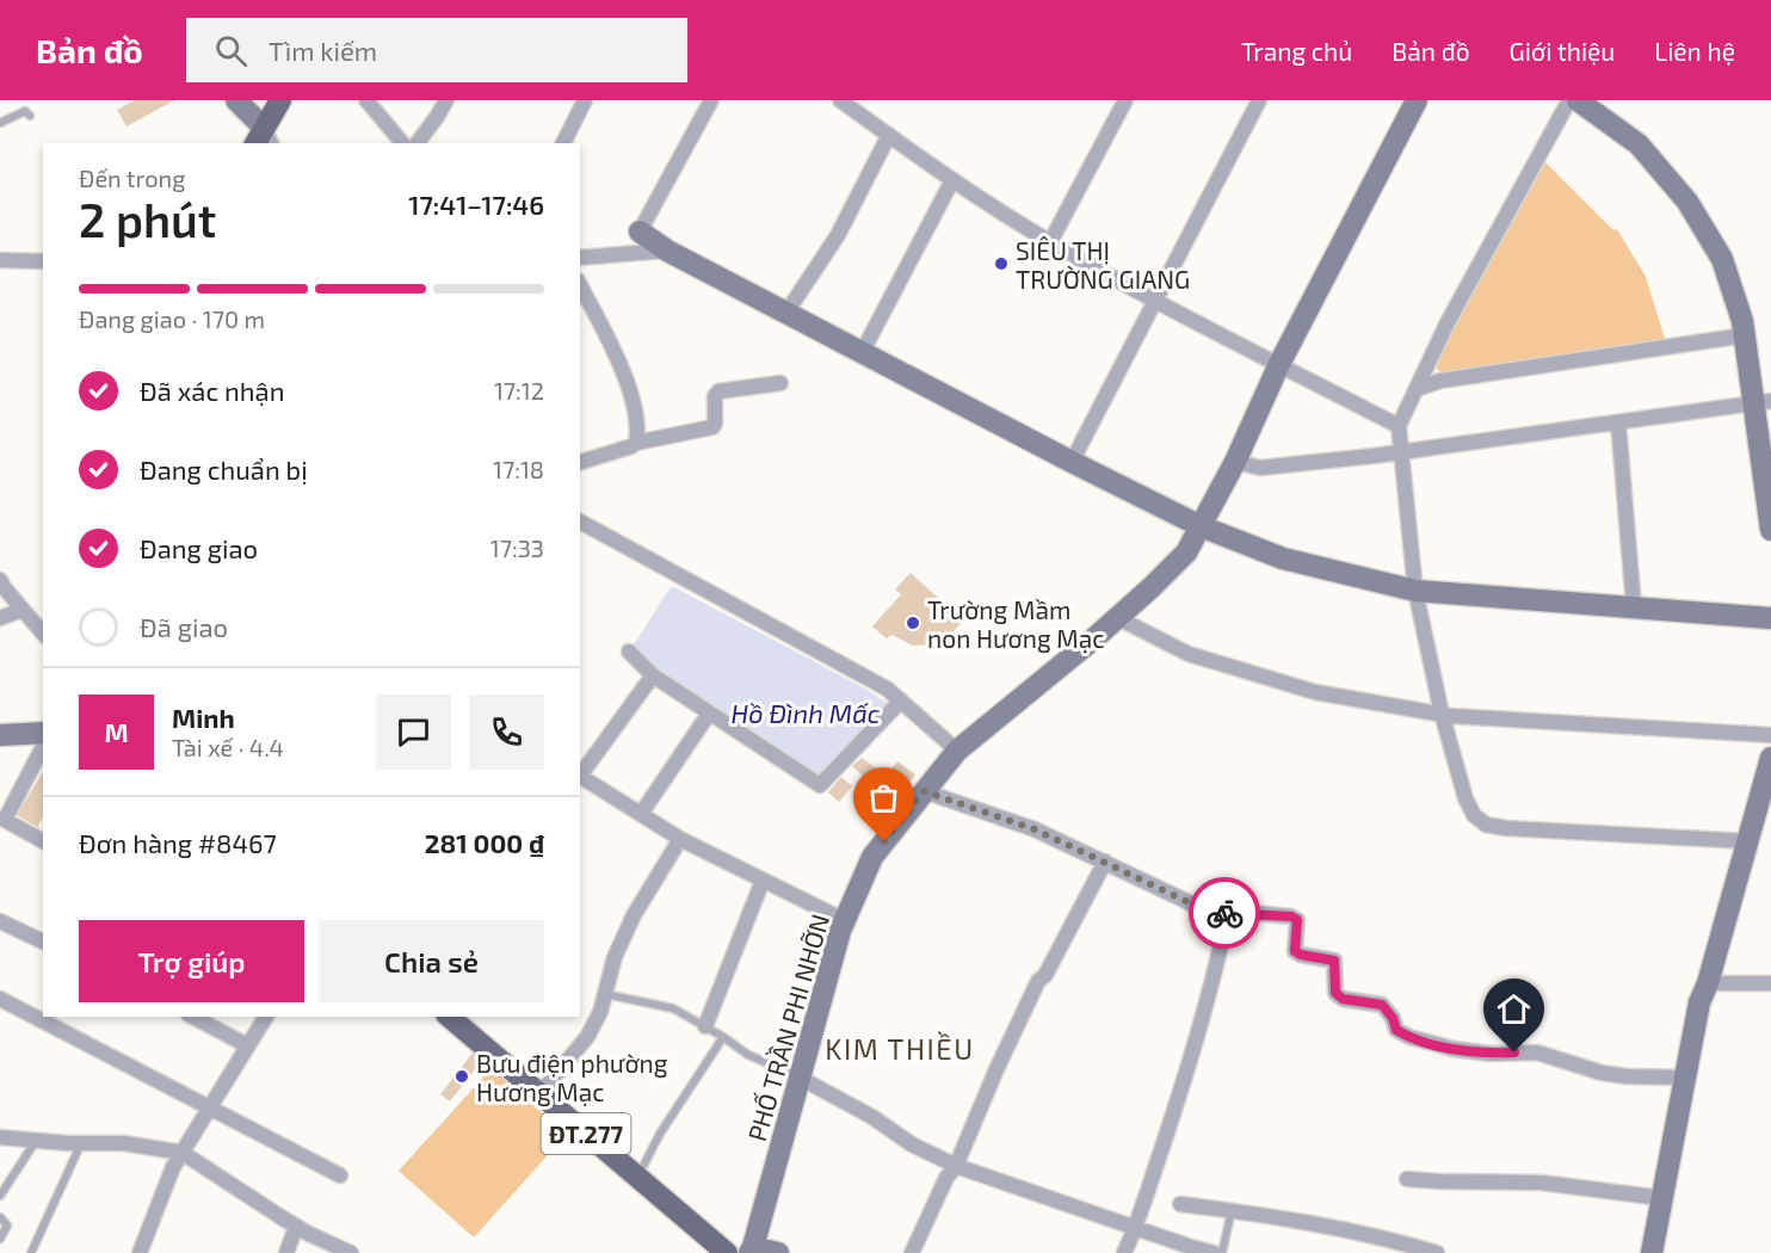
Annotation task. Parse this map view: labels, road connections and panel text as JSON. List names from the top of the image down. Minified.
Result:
{"streets":{"main road":["ĐT.277"],"street":["PHỐ TRẦN PHI NHỠN"]},"districts":["KIM THIỀU"],"water":["Hồ Đình Mấc"],"places":["SIÊU THỊ TRƯỜNG GIANG","Trường Mầm non Hương Mạc","Bưu điện phường Hương Mạc"],"page":{"header":"Bản đồ","search":"Tìm kiếm","nav":["Trang chủ","Bản đồ","Giới thiệu","Liên hệ"],"heading":["2 phút","Đến trong","17:41–17:46"],"panel":["Minh","Tài xế · 4.4","Đơn hàng #8467","281 000 ₫"],"bar":"Đang giao · 170 m","list":[["Đã xác nhận","17:12"],["Đang chuẩn bị","17:18"],["Đang giao","17:33"],"Đã giao"],"round":"M","buttons":["Trợ giúp","Chia sẻ"]}}
